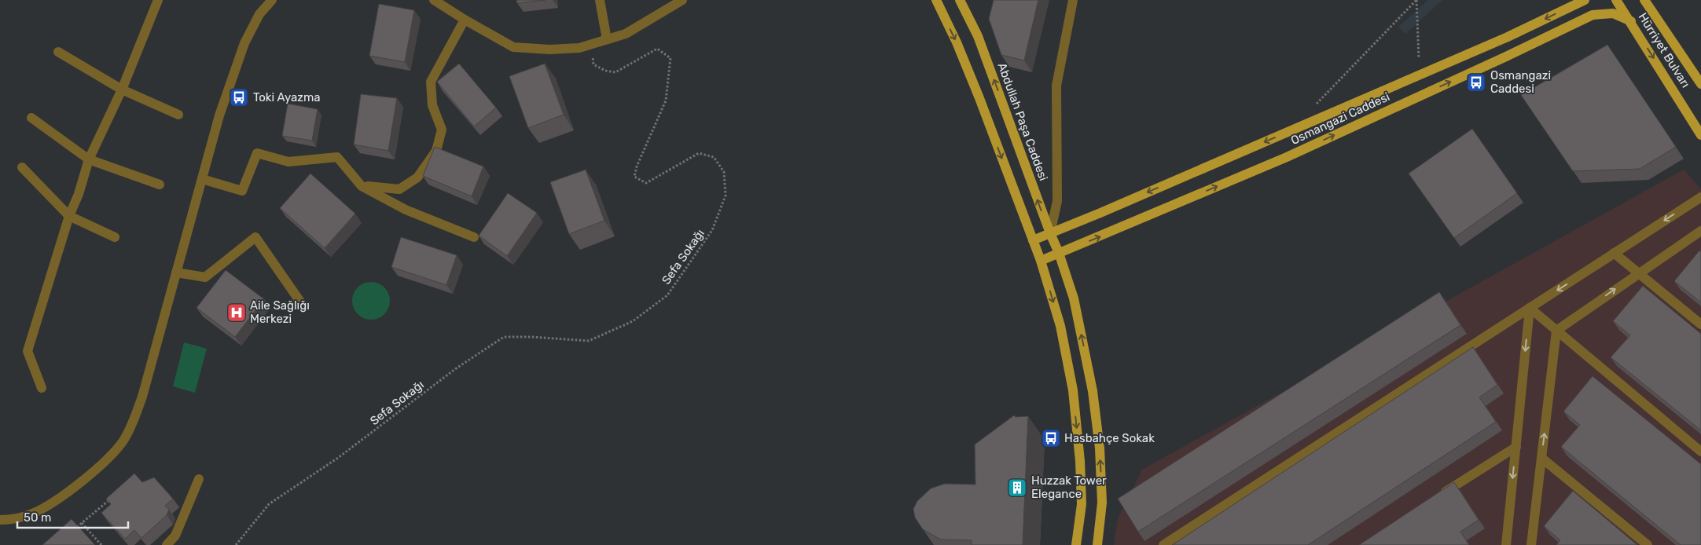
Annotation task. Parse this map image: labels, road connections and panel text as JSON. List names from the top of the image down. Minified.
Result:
{"streets":{"main road":["Hürriyet Bulvarı","Osmangazi Caddesi","Abdullah Paşa Caddesi"],"path":["Sefa Sokağı"]},"crossings":[["Hürriyet Bulvarı","Osmangazi Caddesi"],["Osmangazi Caddesi","Abdullah Paşa Caddesi"]],"places":{"bus stop":["Osmangazi̇ Caddesi̇","Toki Ayazma","Hasbahçe Sokak"],"hospital":["Aile Sağlığı Merkezi"],"building":["Huzzak Tower Elegance"]},"scale_bar":"50 m"}
